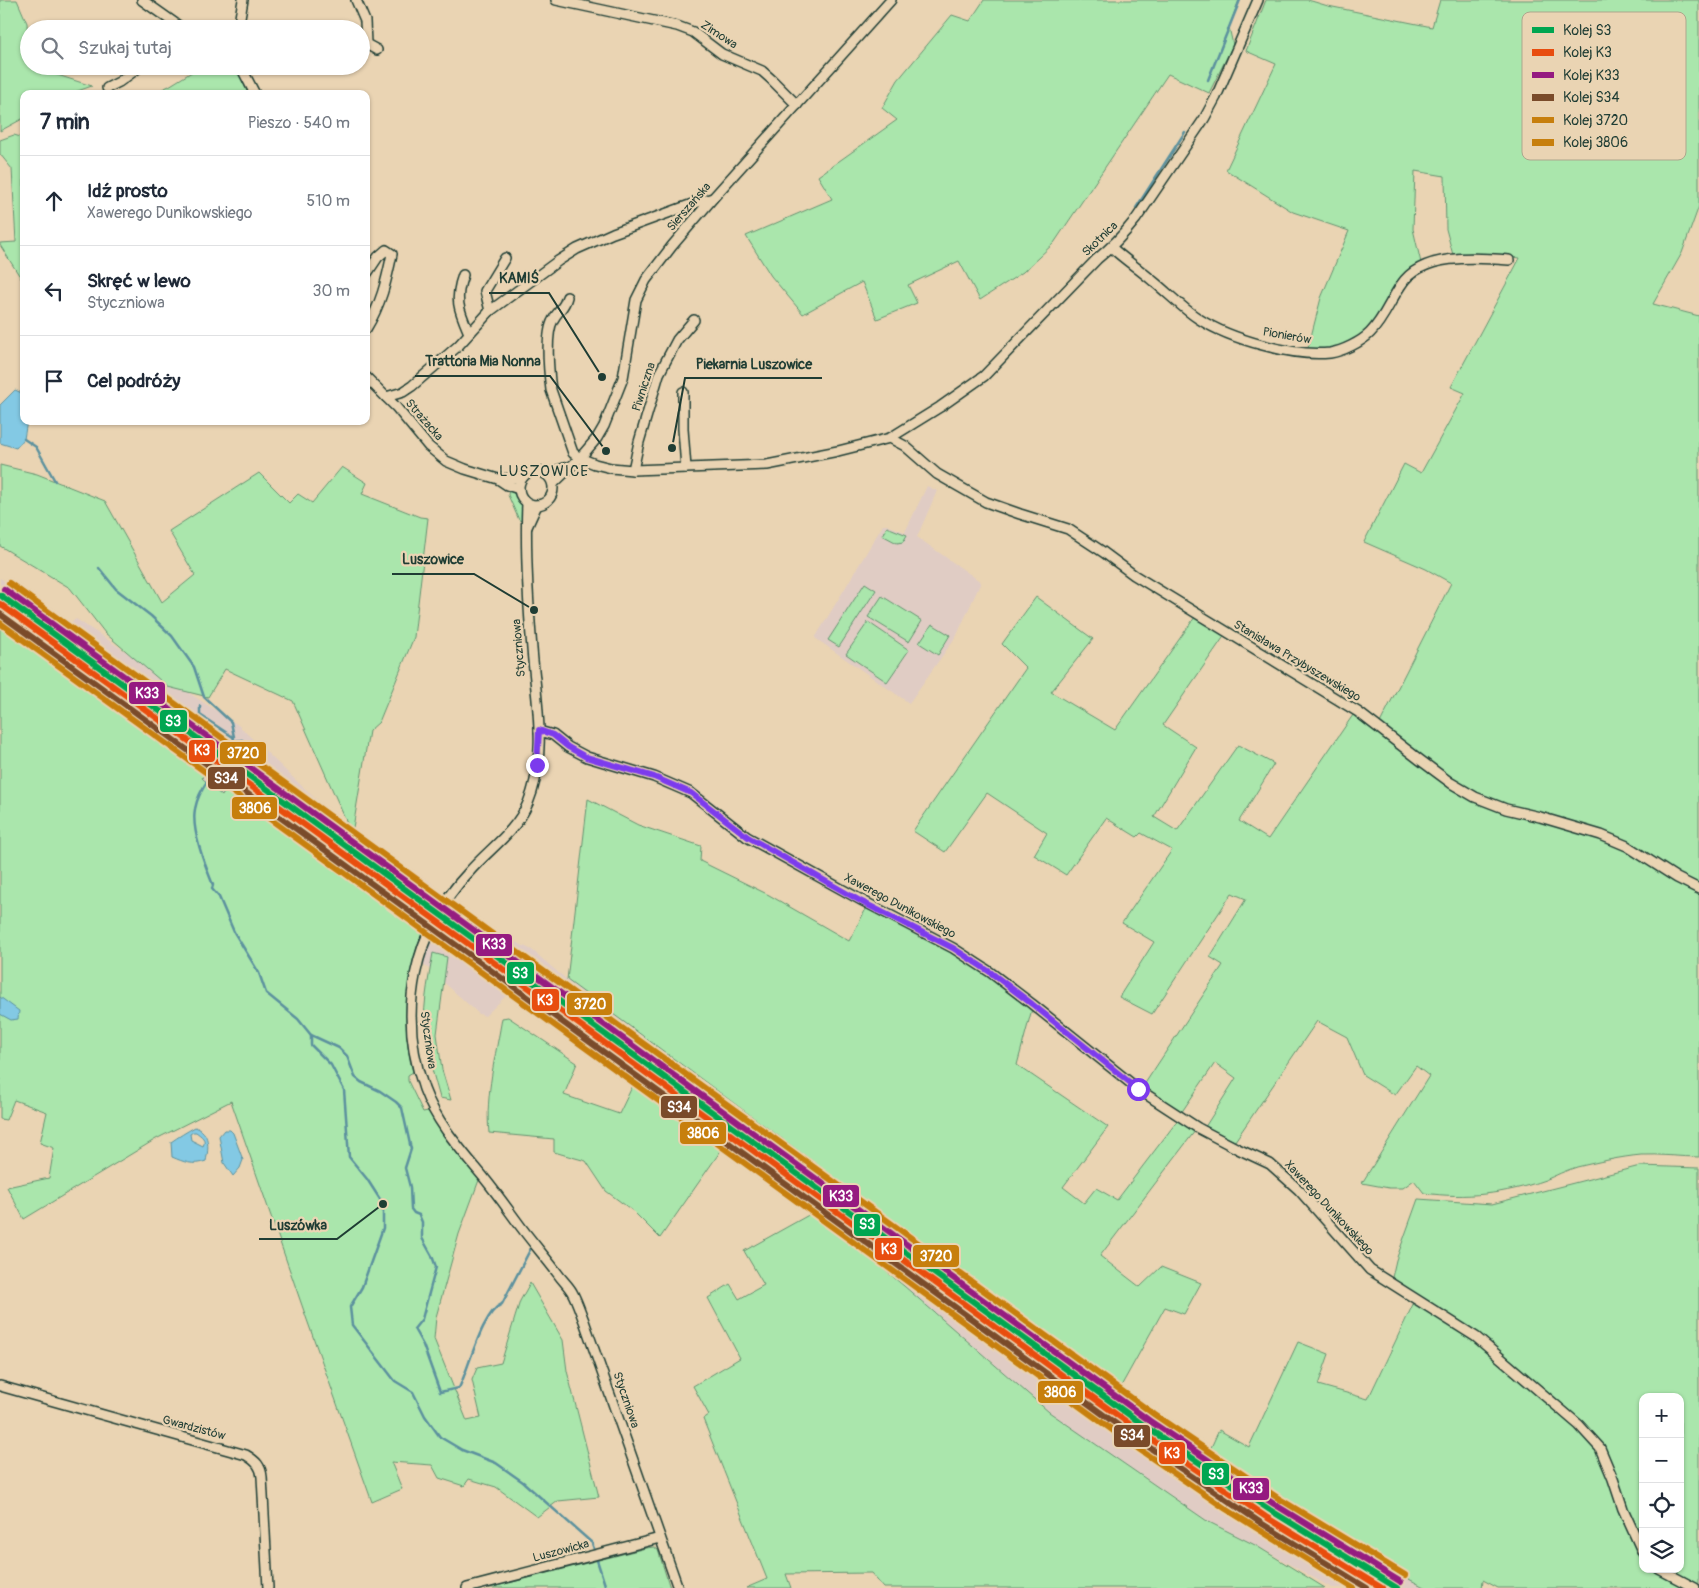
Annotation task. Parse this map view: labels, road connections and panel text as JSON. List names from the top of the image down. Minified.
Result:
{"streets":{"street":["Zimowa","Sierszańska","Skotnica","Pionierów","Piwniczna","Strażacka","Styczniowa","Stanisława Przybyszewskiego","Xawerego Dunikowskiego","Gwardzistów","Luszowicka"]},"crossings":[["Zimowa","Sierszańska"],["Sierszańska","Skotnica"],["Sierszańska","Strażacka"],["Sierszańska","Styczniowa"],["Skotnica","Pionierów"],["Skotnica","Piwniczna"],["Skotnica","Stanisława Przybyszewskiego"],["Strażacka","Styczniowa"],["Styczniowa","Xawerego Dunikowskiego"],["Styczniowa","Luszowicka"]],"districts":["LUSZOWICE"],"places":["KAMIŚ","Piekarnia Luszowice","Trattoria Mia Nonna","Luszowice","Luszówka"],"lines":["rail line 3720","rail line K33","rail line S3","rail line K3","rail line S34","rail line 3806"],"legend":["Kolej S3","Kolej K3","Kolej K33","Kolej S34","Kolej 3720","Kolej 3806"],"page":{"search":"Szukaj tutaj","heading":["7 min","Pieszo · 540 m"],"list":[["Idź prosto","Xawerego Dunikowskiego","510 m"],["Skręć w lewo","Styczniowa","30 m"],"Cel podróży"],"map_buttons":["+","−"]}}
